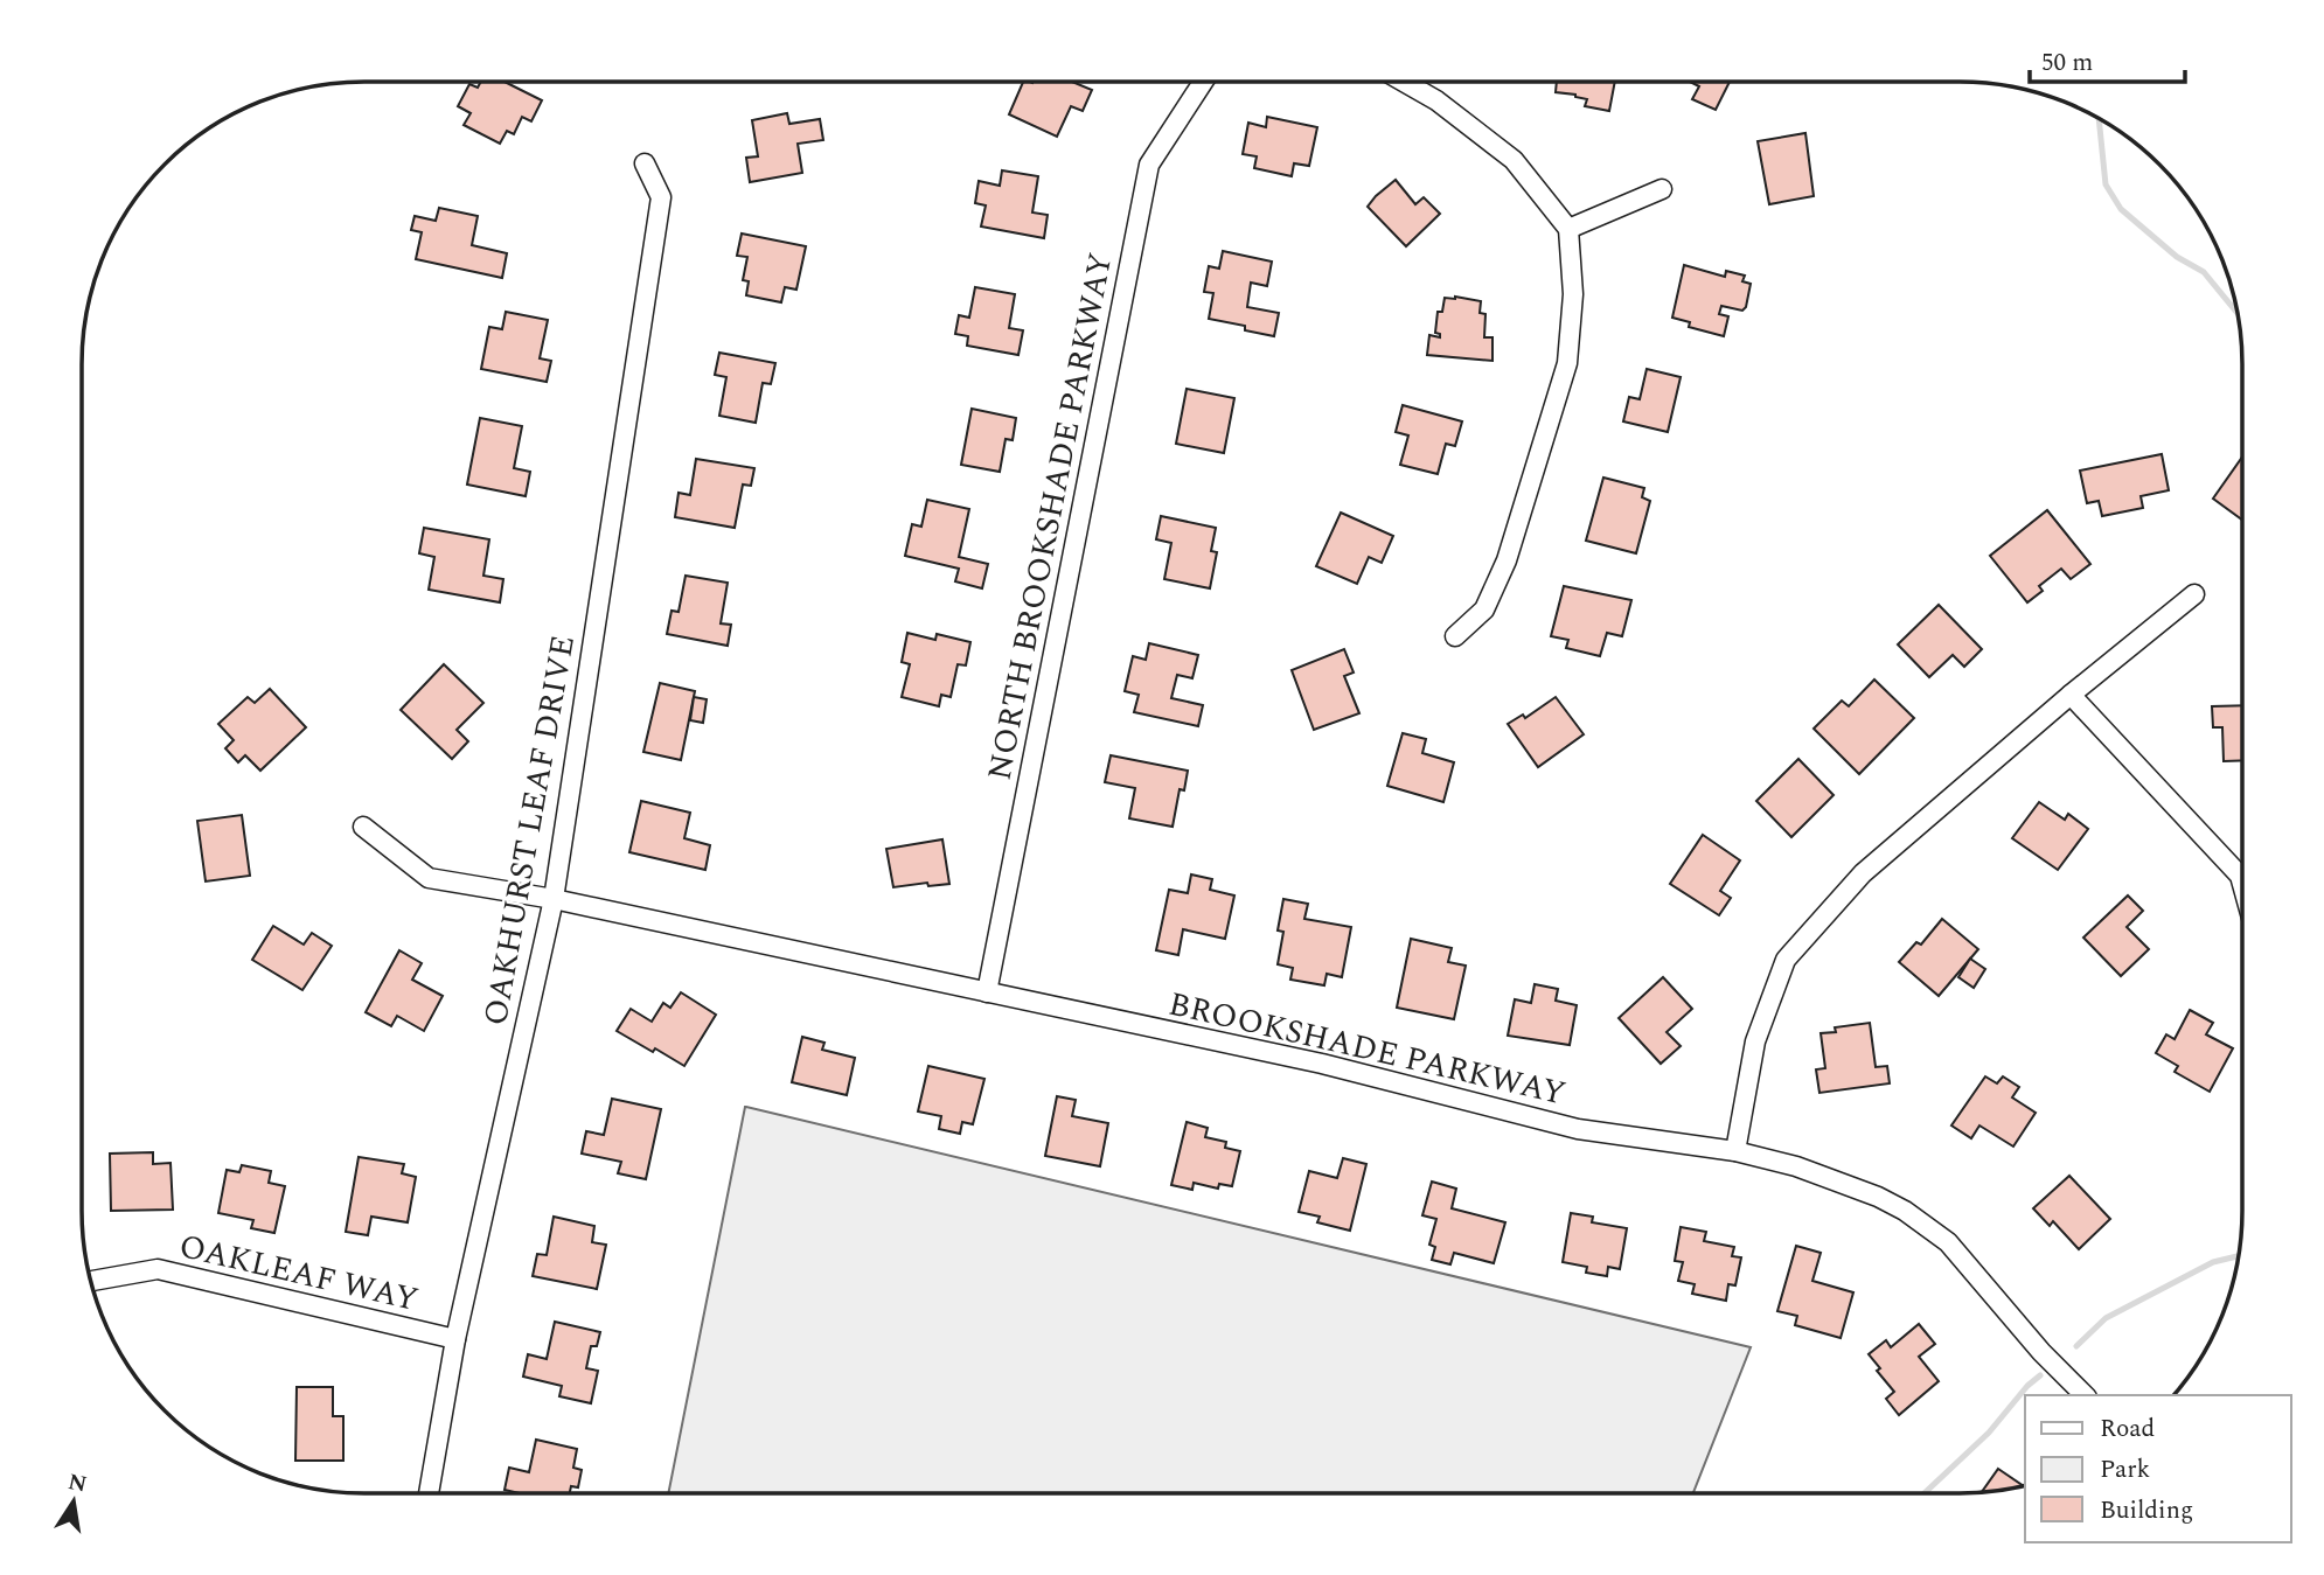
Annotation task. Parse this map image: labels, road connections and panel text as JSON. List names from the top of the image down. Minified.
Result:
{"streets":{"street":["NORTH BROOKSHADE PARKWAY","OAKHURST LEAF DRIVE","BROOKSHADE PARKWAY","OAKLEAF WAY"]},"crossings":[["NORTH BROOKSHADE PARKWAY","BROOKSHADE PARKWAY"],["OAKHURST LEAF DRIVE","BROOKSHADE PARKWAY"],["OAKHURST LEAF DRIVE","OAKLEAF WAY"]],"legend":["Road","Park","Building"],"scale_bar":"50 m","north":"top"}
